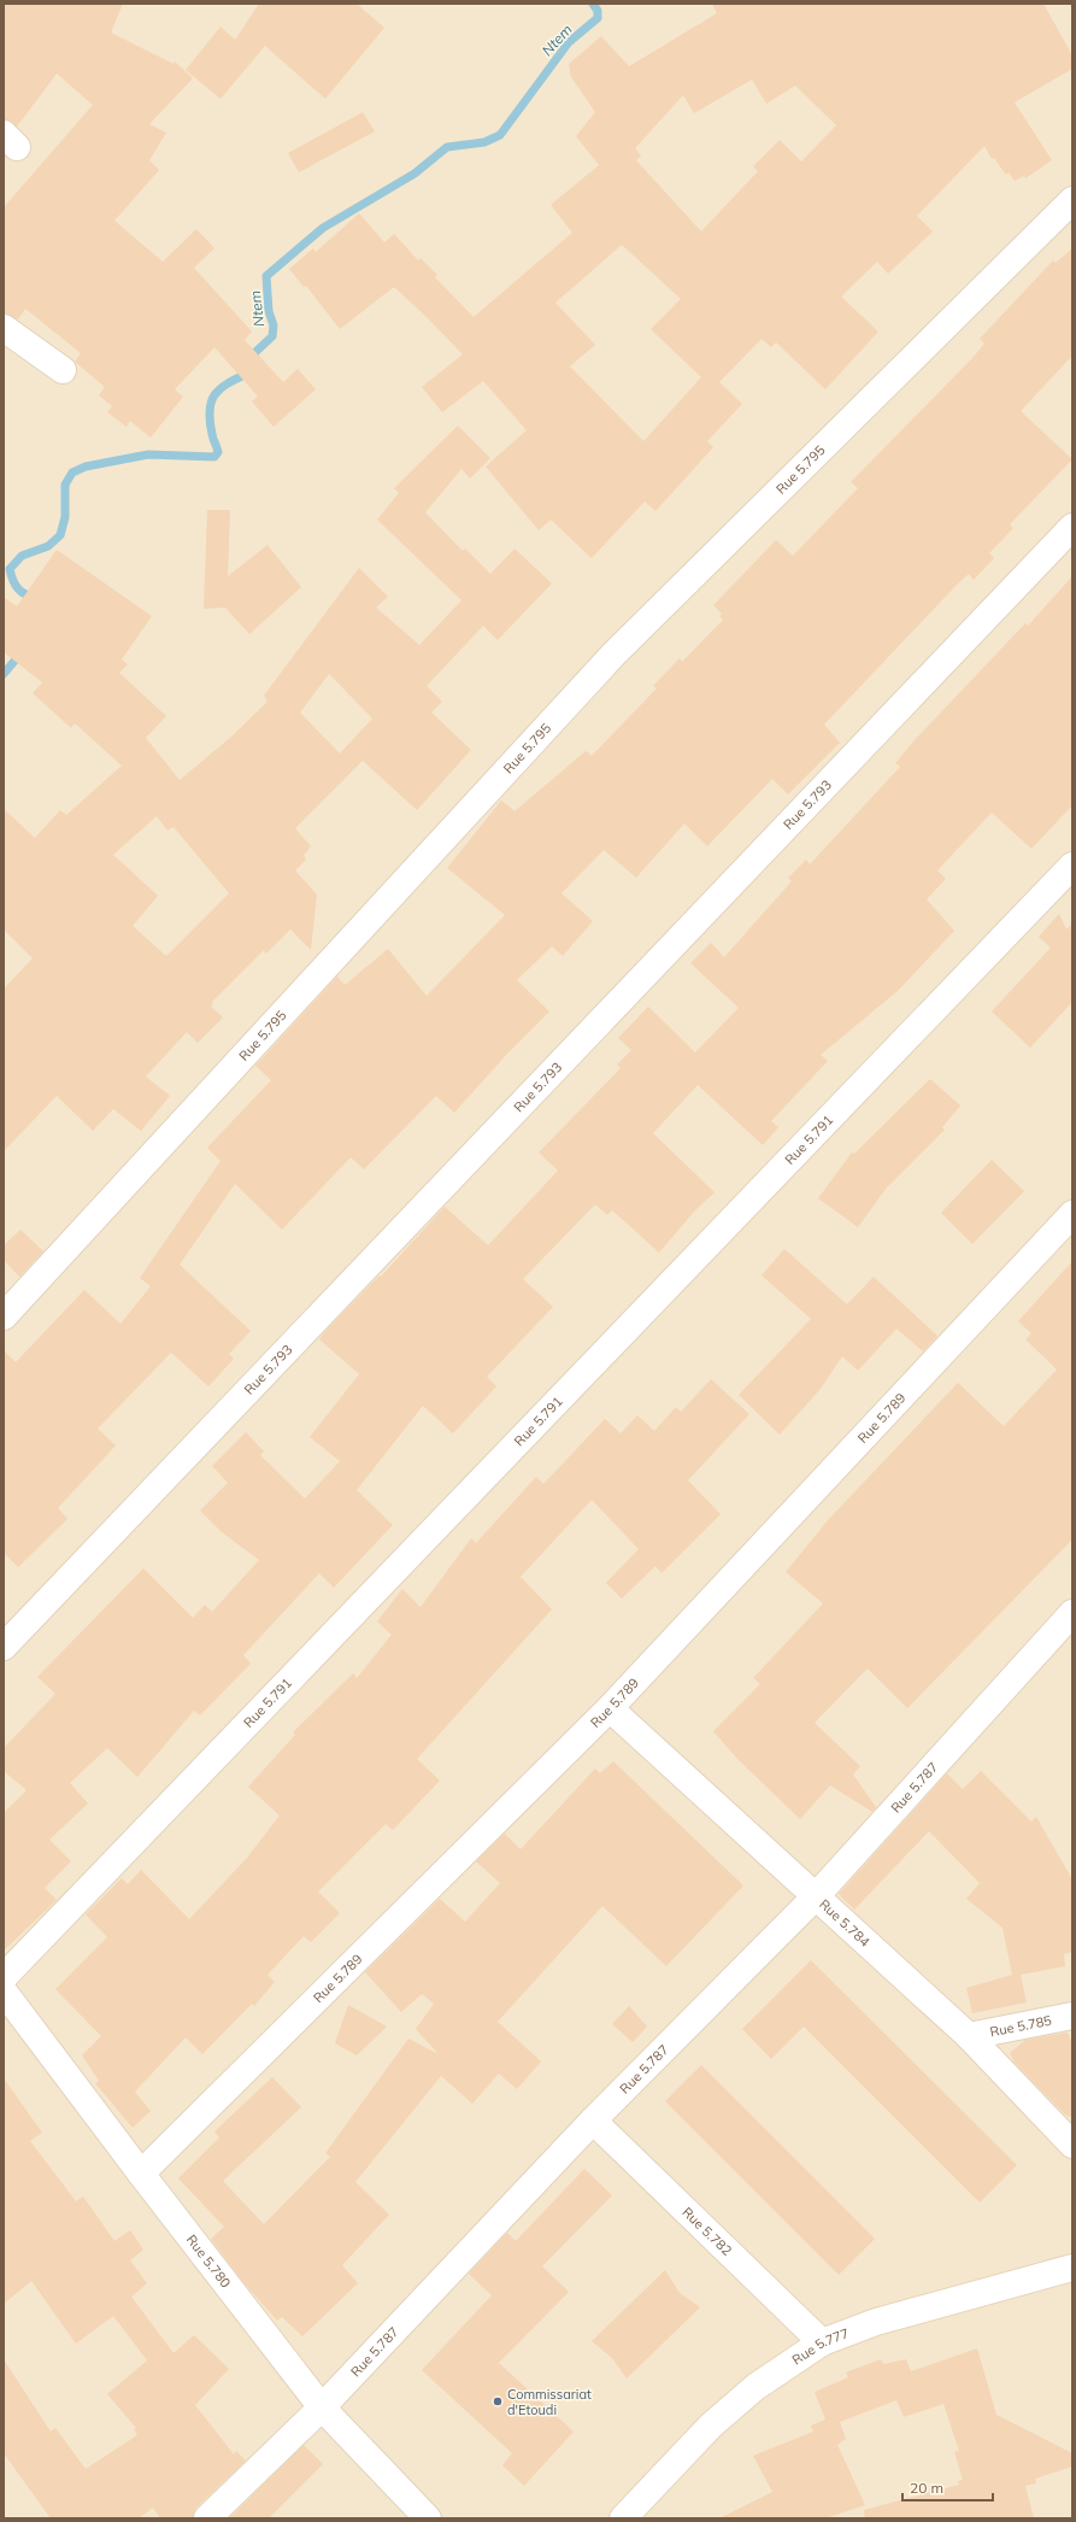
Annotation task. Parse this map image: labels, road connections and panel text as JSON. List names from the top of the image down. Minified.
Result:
{"streets":{"street":["Rue 5.795","Rue 5.793","Rue 5.791","Rue 5.789","Rue 5.787","Rue 5.784","Rue 5.785","Rue 5.782","Rue 5.780","Rue 5.777"]},"crossings":[["Rue 5.789","Rue 5.784"],["Rue 5.789","Rue 5.780"],["Rue 5.787","Rue 5.784"],["Rue 5.787","Rue 5.782"],["Rue 5.787","Rue 5.780"],["Rue 5.784","Rue 5.785"],["Rue 5.782","Rue 5.777"]],"water":["Ntem"],"places":["Commissariat d'Etoudi"],"scale_bar":"20 m"}
